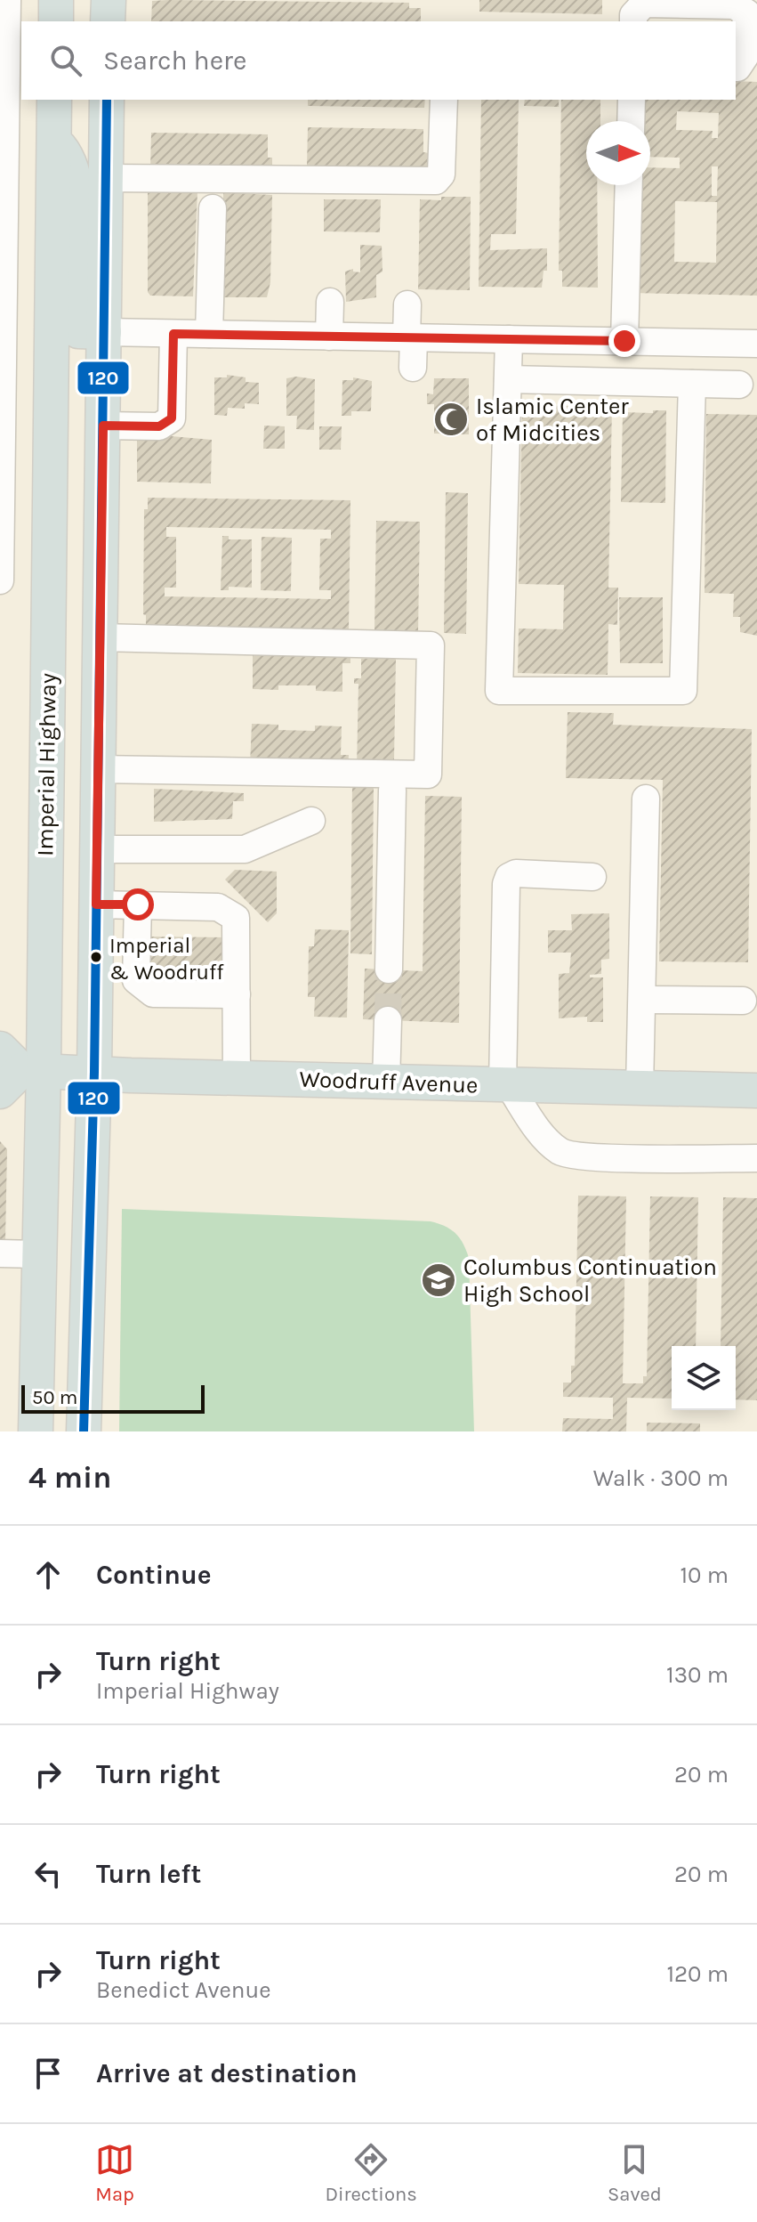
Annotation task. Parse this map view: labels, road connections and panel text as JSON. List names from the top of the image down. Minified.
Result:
{"streets":{"main road":["Imperial Highway","Woodruff Avenue"]},"crossings":[["Imperial Highway","Woodruff Avenue"]],"places":{"mosque":["Islamic Center of Midcities"],"other":["Imperial & Woodruff"],"school or university":["Columbus Continuation High School"]},"lines":["transit line 120"],"scale_bar":"50 m","north":"right","page":{"search":"Search here","scale":"50 m","heading":["4 min","Walk · 300 m"],"list":[["Continue","10 m"],["Turn right","Imperial Highway","130 m"],["Turn right","20 m"],["Turn left","20 m"],["Turn right","Benedict Avenue","120 m"],"Arrive at destination"],"nav":["Map","Directions","Saved"]}}
